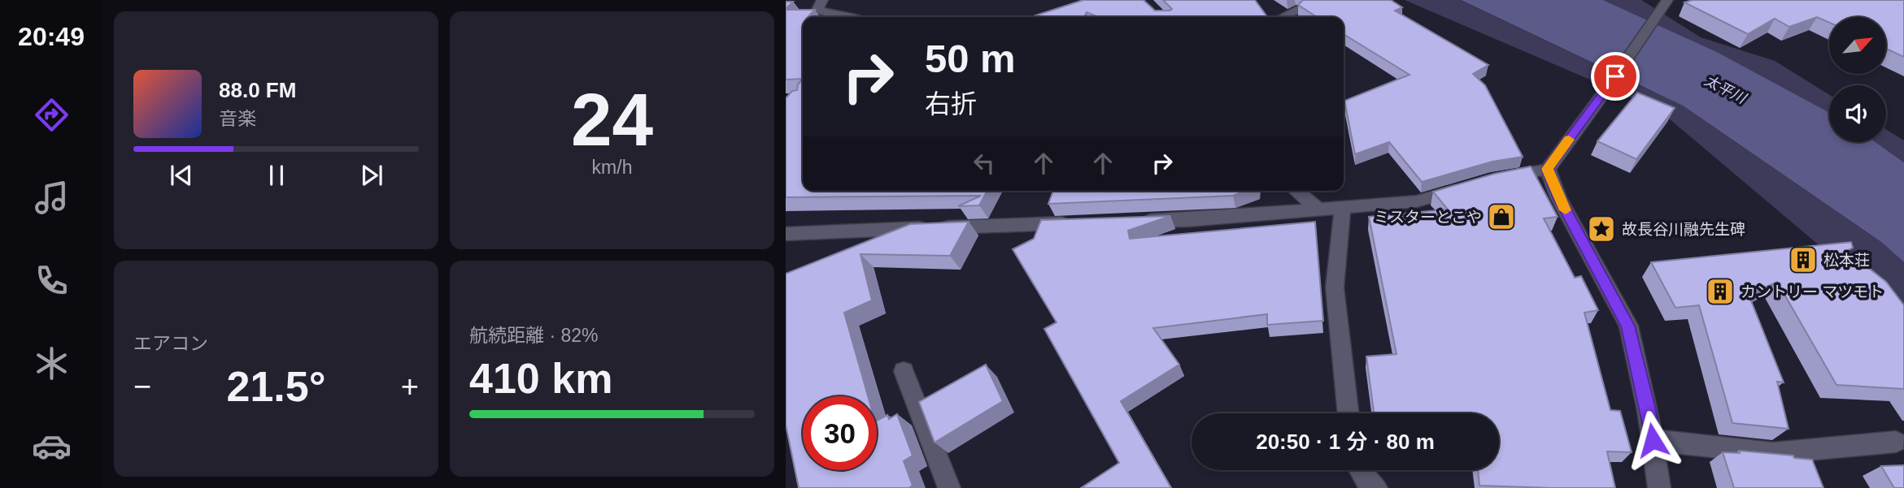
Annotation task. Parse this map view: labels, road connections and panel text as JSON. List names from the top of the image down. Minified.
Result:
{"water":["太平川"],"places":{"shop":["ミスターとこや"],"place":["故長谷川融先生碑"],"building":["松本荘","カントリー マツモト"]},"north":"top right","page":{"tabs":"20:49","tile":[["24","km/h"],"エアコン",["航続距離 · 82%","410 km"]],"turn":["50 m","右折"],"song":["88.0 FM","音楽"],"heat":["−","21.5°","+"],"limit":"30","trip":"20:50 · 1 分 · 80 m"}}
